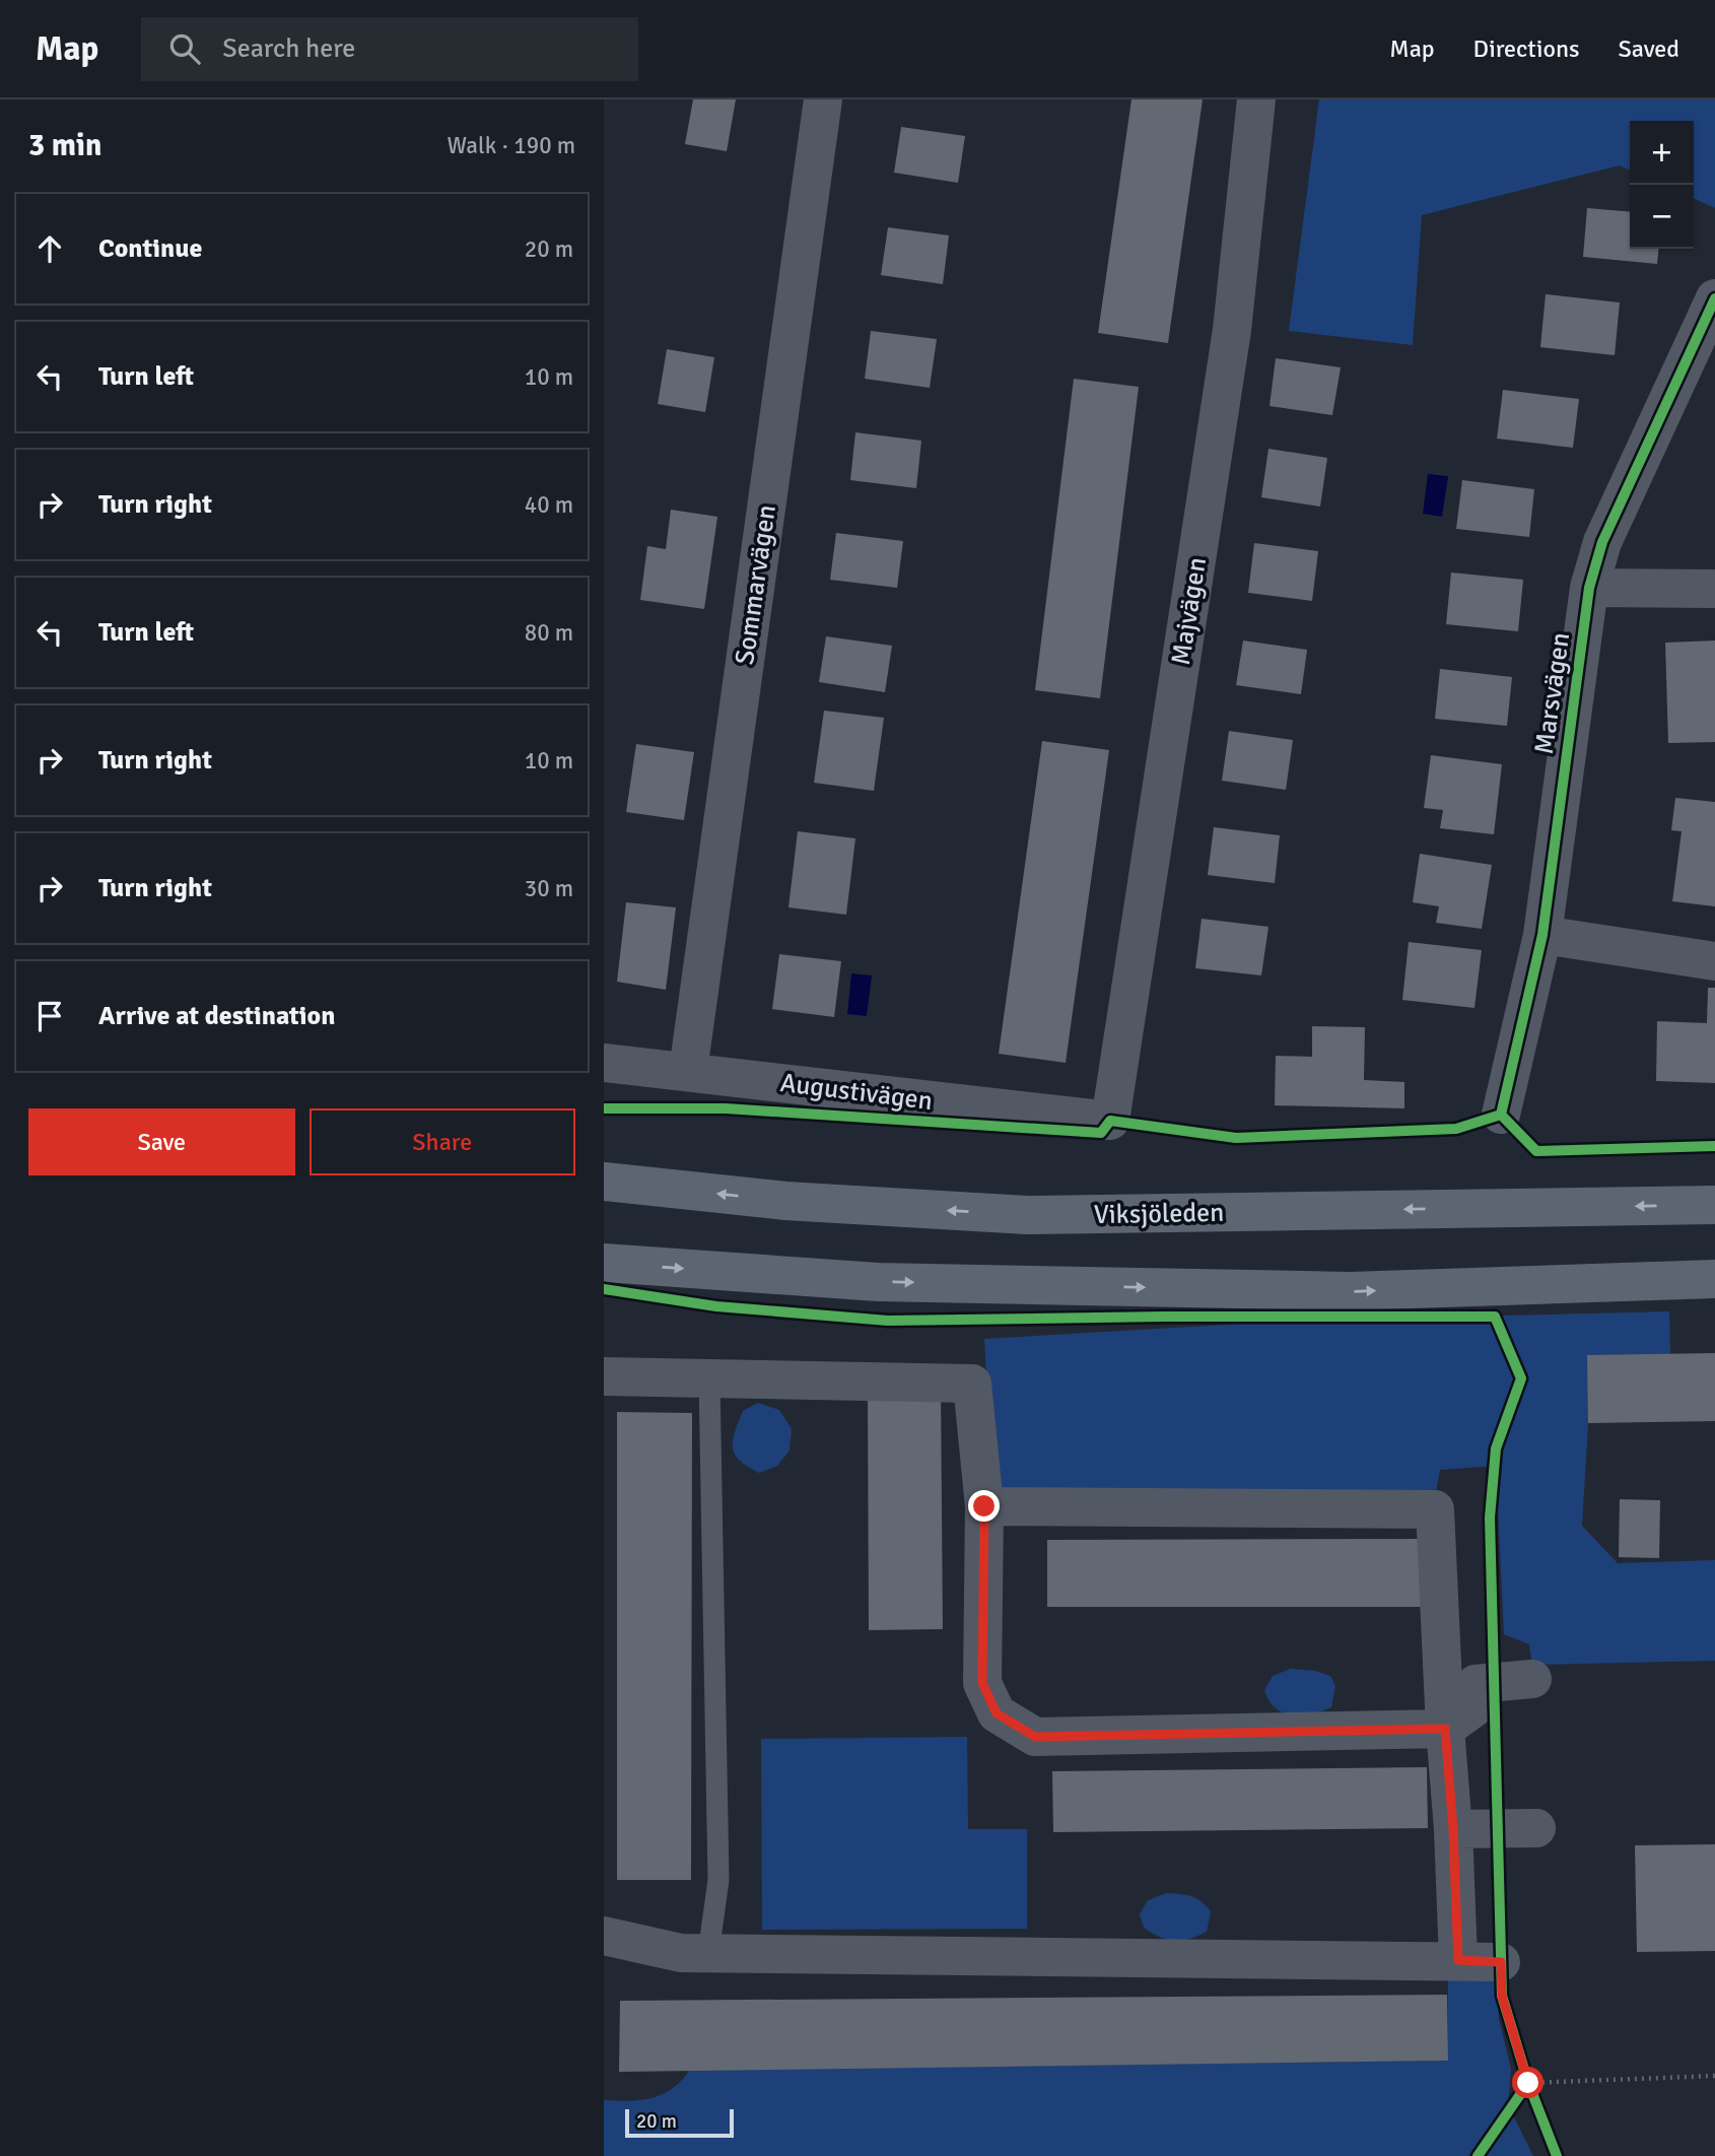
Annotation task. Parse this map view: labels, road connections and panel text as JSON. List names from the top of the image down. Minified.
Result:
{"streets":{"main road":["Viksjöleden"],"street":["Sommarvägen","Majvägen","Marsvägen","Augustivägen"]},"crossings":[["Sommarvägen","Augustivägen"],["Majvägen","Augustivägen"]],"scale_bar":"20 m","page":{"header":"Map","search":"Search here","nav":["Map","Directions","Saved"],"heading":["3 min","Walk · 190 m"],"map_buttons":["+","−"],"list":[["Continue","20 m"],["Turn left","10 m"],["Turn right","40 m"],["Turn left","80 m"],["Turn right","10 m"],["Turn right","30 m"],"Arrive at destination"],"buttons":["Save","Share"],"scale":"20 m"}}
